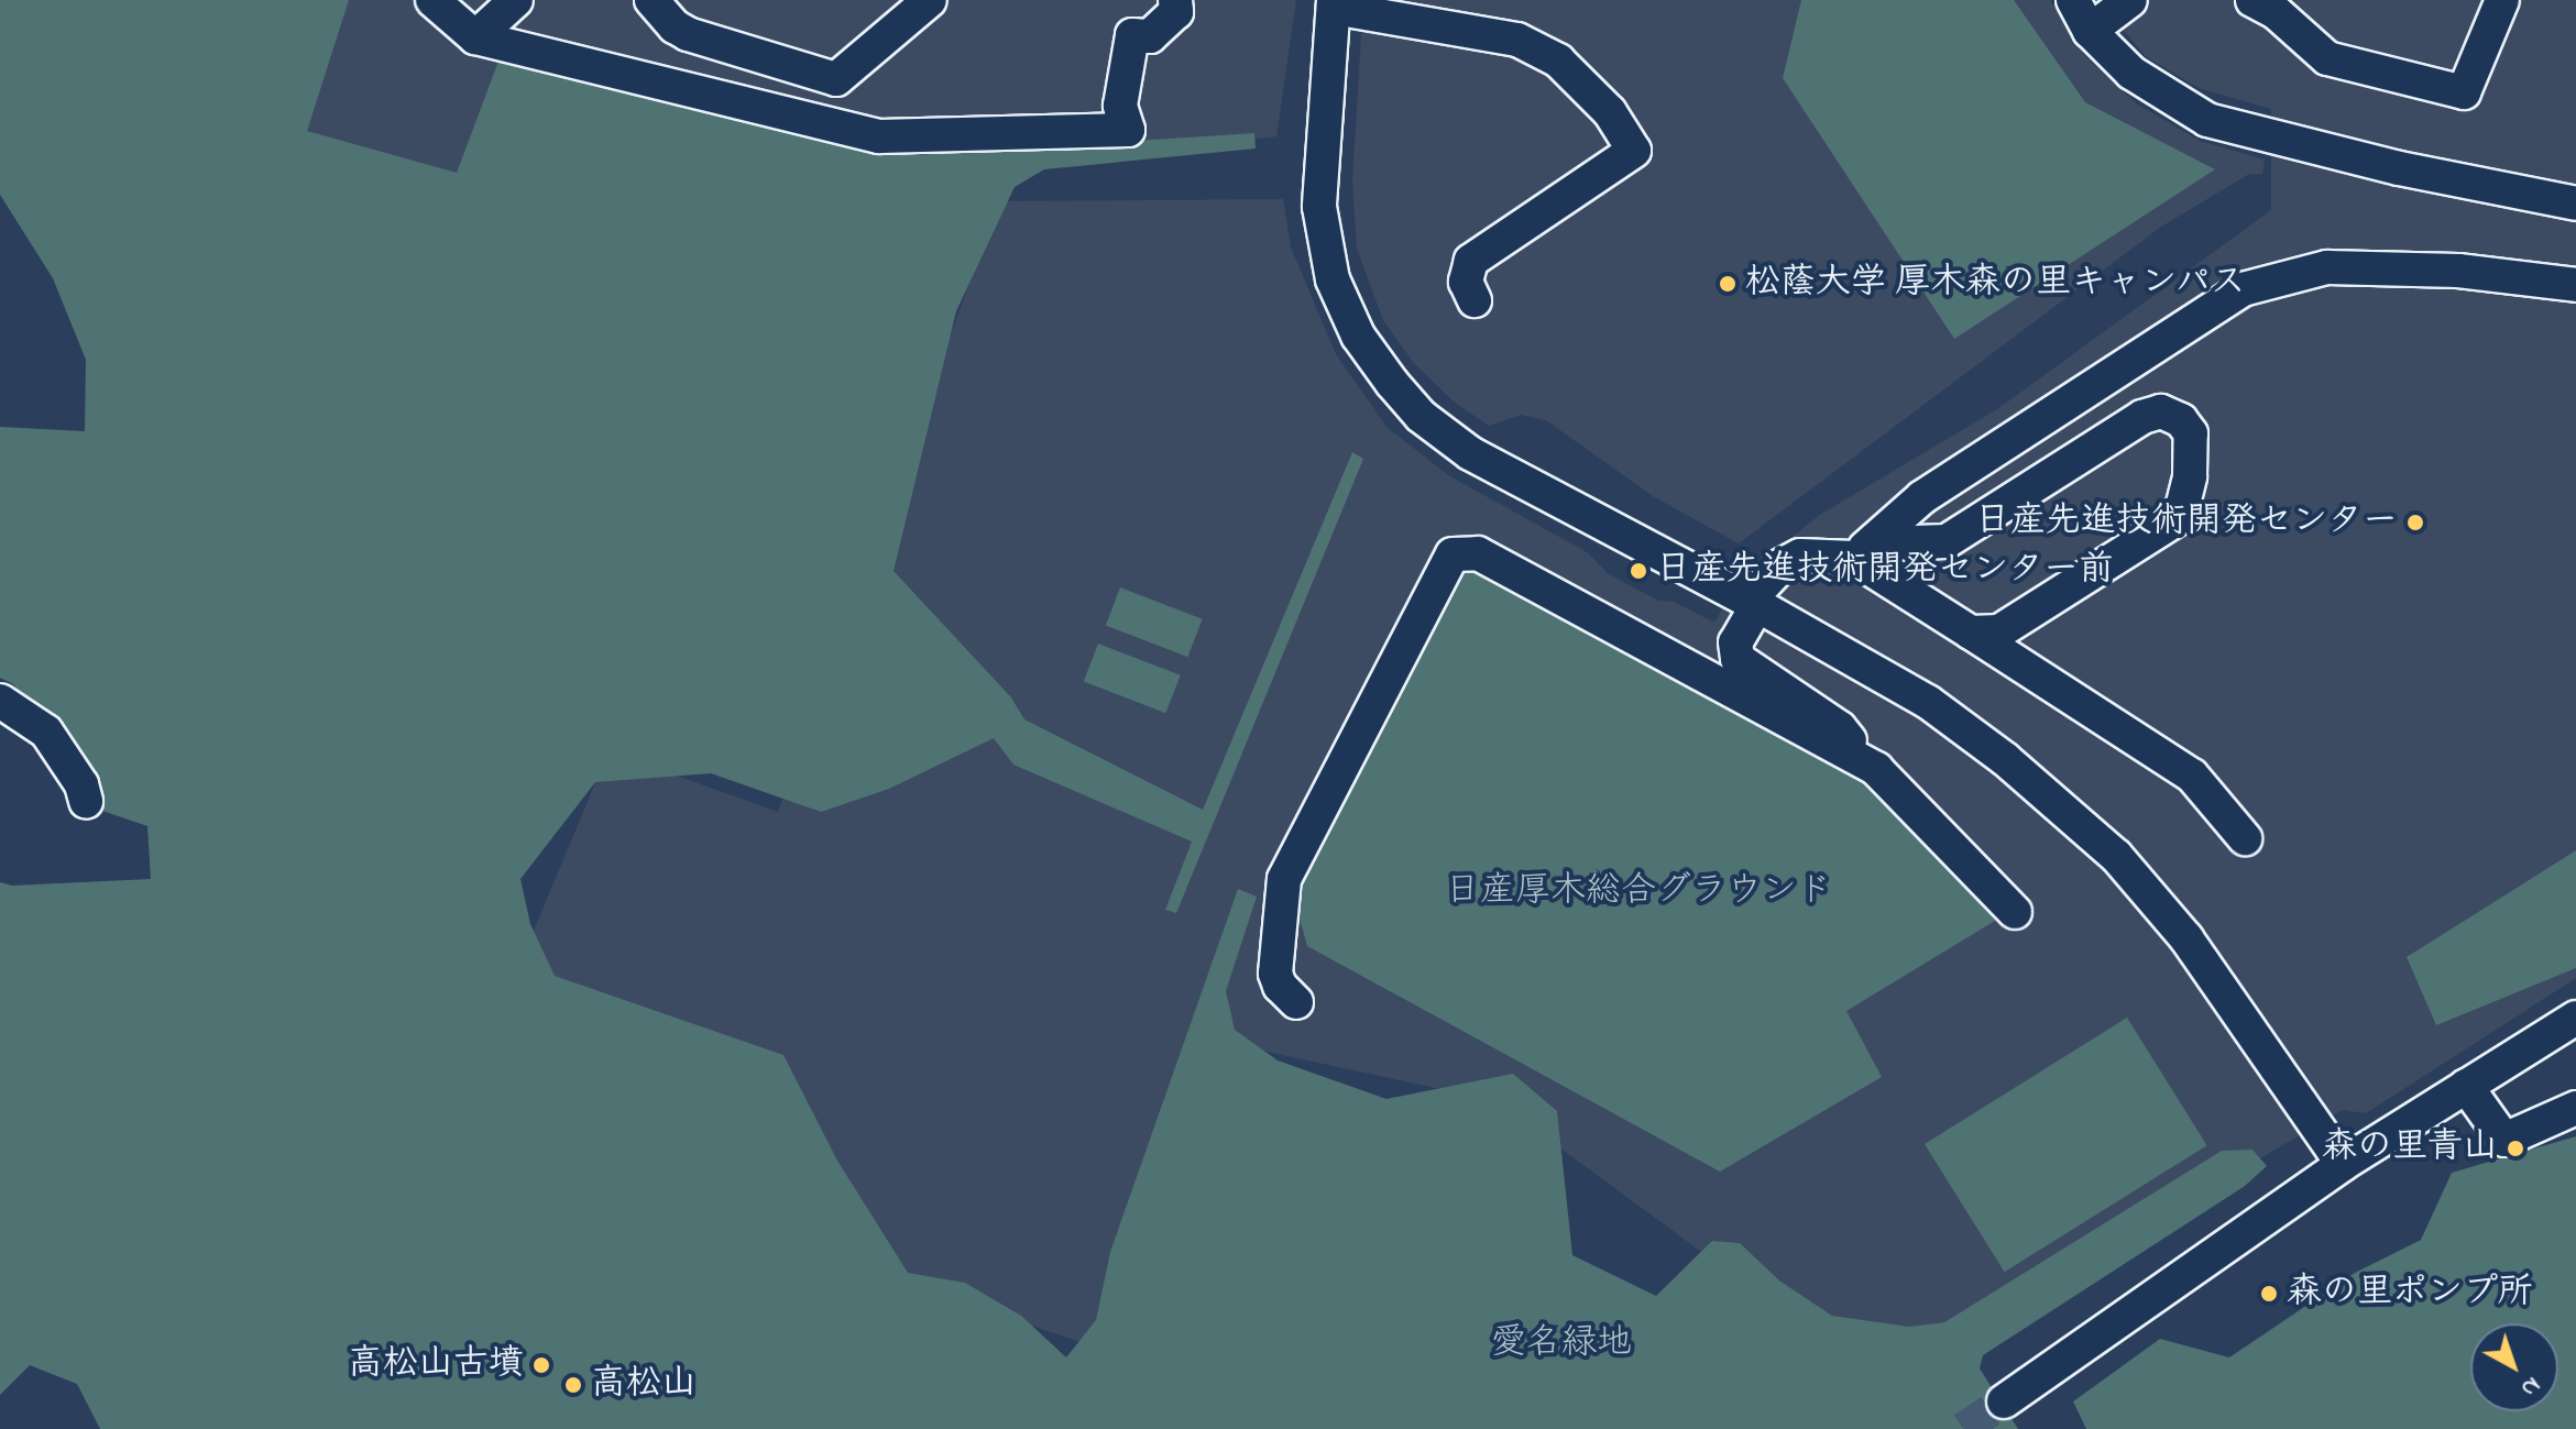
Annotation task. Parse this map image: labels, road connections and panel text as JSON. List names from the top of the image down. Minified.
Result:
{"parks":["日産厚木総合グラウンド","愛名緑地"],"places":["松蔭大学 厚木森の里キャンパス","日産先進技術開発センター","日産先進技術開発センター前","森の里青山","森の里ポンプ所","高松山古墳","高松山"],"north":"bottom right"}
